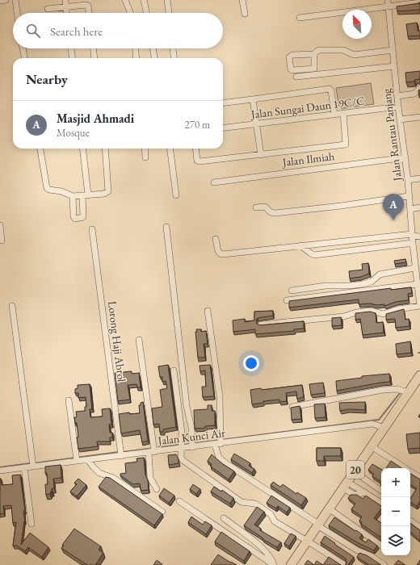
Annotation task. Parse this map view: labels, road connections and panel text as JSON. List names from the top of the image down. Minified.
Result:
{"streets":{"highway":["20"],"street":["Jalan Sungai Daun 19C/C","Jalan Rantau Panjang","Jalan Ilmiah","Lorong Haji Abrol","Jalan Kunci Air"]},"crossings":[["Jalan Sungai Daun 19C/C","Jalan Rantau Panjang"],["Jalan Rantau Panjang","Jalan Ilmiah"],["Lorong Haji Abrol","Jalan Kunci Air"],["Jalan Kunci Air","20"]],"north":"top left","page":{"search":"Search here","heading":"Nearby","list":[{"mark":"A","name":"Masjid Ahmadi","note":"Mosque","value":"270 m"}],"pins":"A","map_buttons":["+","−"]}}
